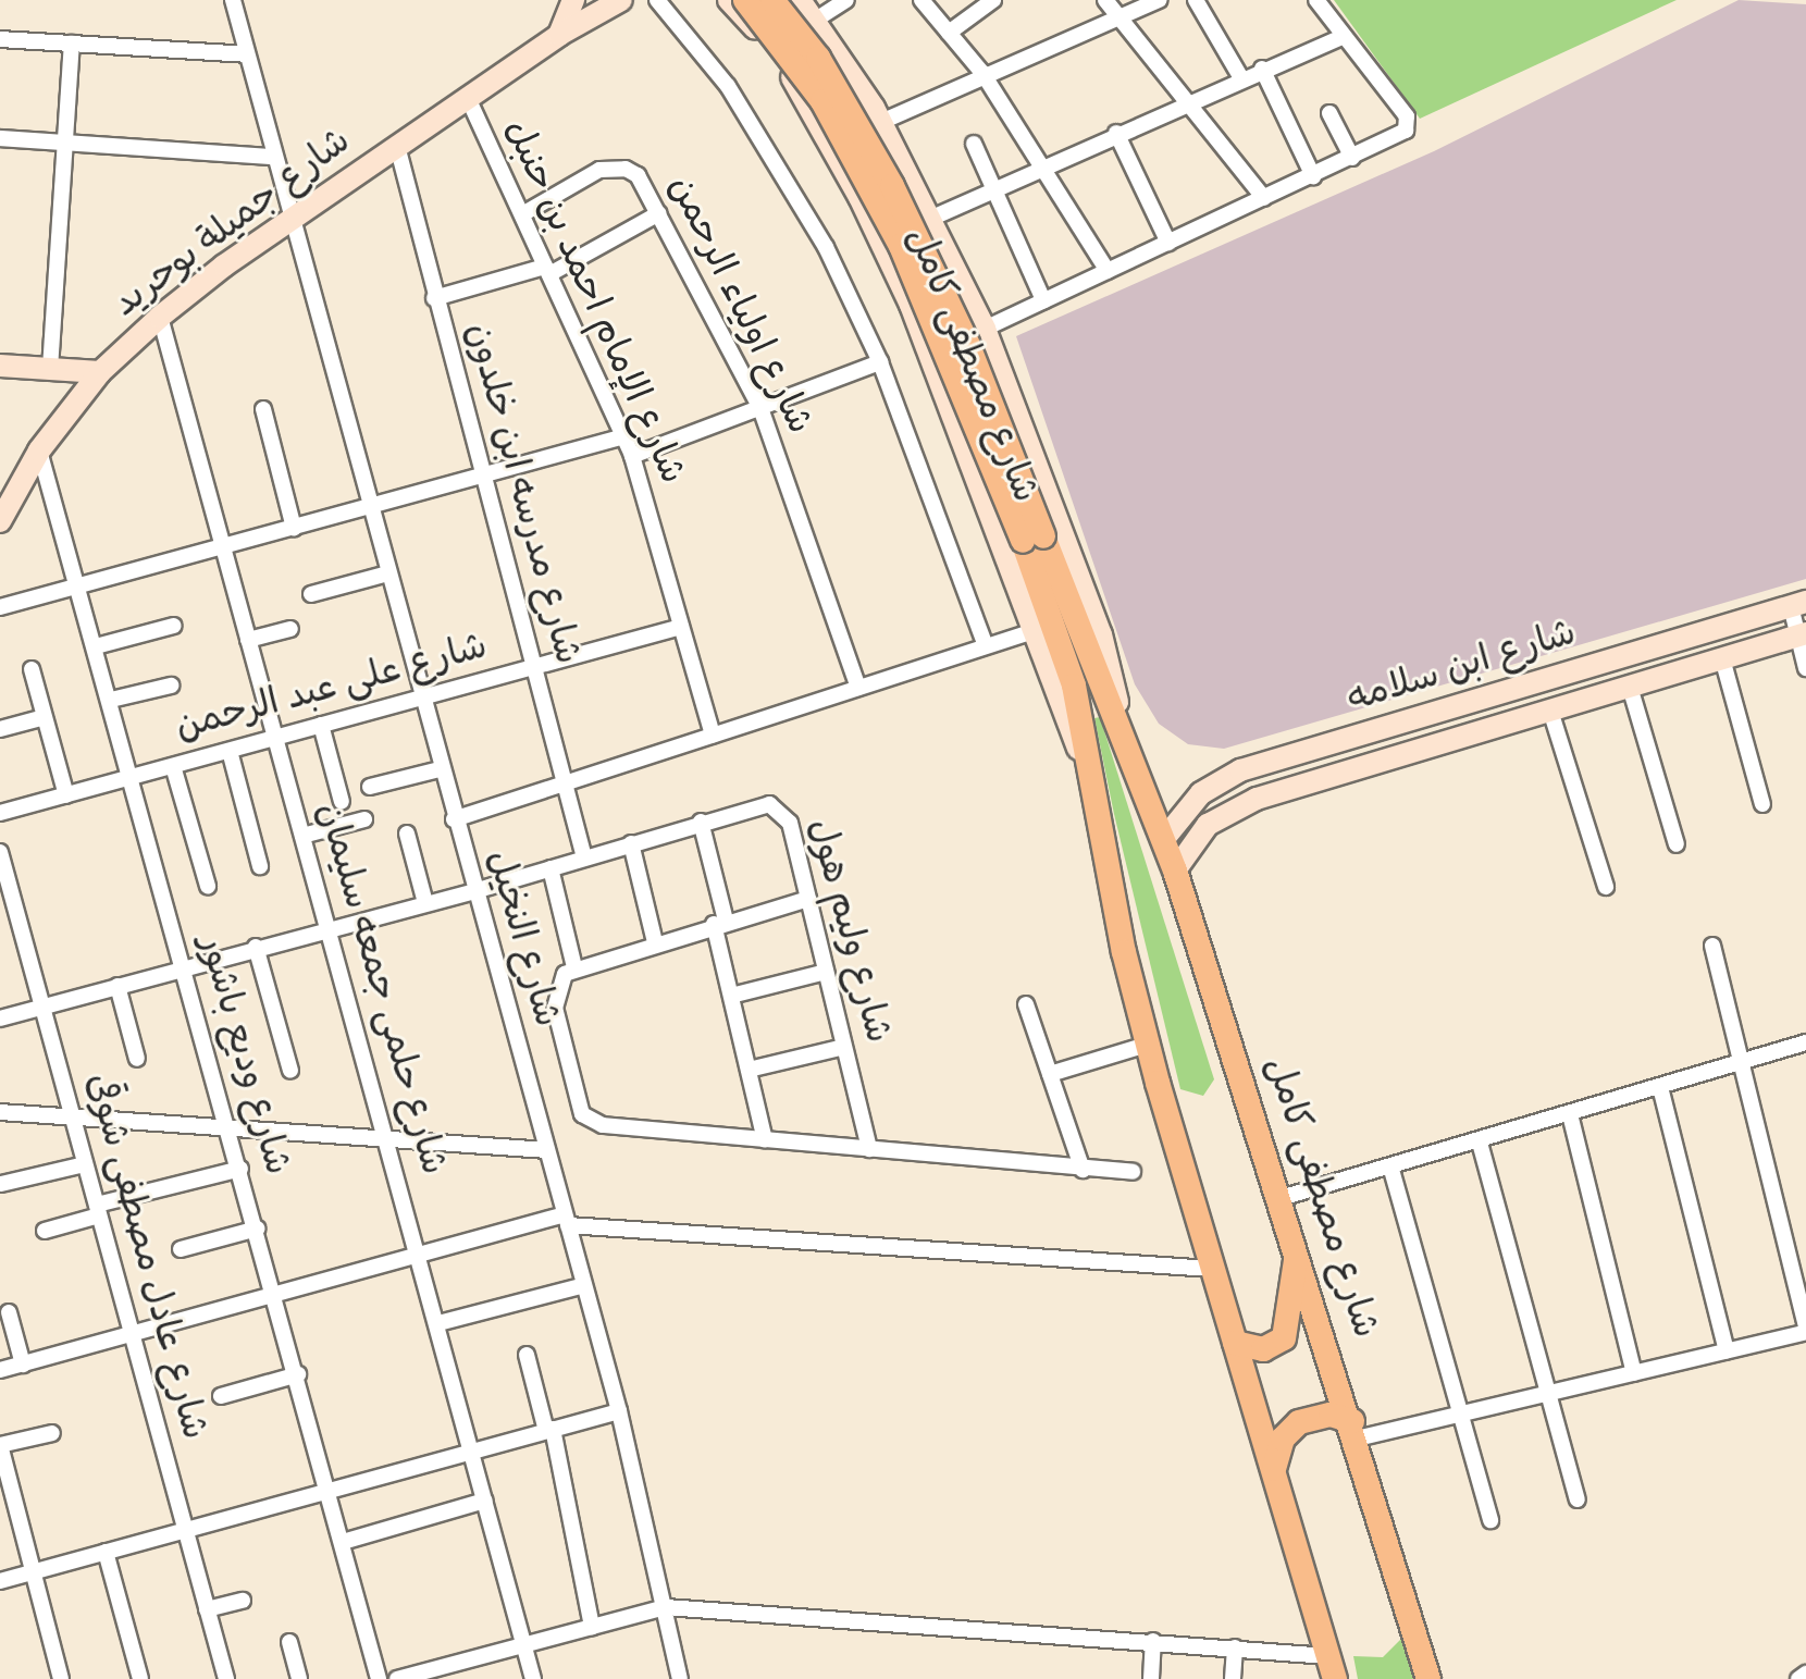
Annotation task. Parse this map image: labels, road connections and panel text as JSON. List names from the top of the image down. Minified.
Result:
{"streets":{"main road":["شارع جميلة بوحريد","شارع مصطفى كامل","شارع ابن سلامه"],"street":["شارع الإمام احمد بن حنبل","شارع اولياء الرحمن","شارع مدرسه ابن خلدون","شارع على عبد الرحمن","شارع وليم هول","شارع النخيل","شارع حلمى جمعه سليمان","شارع وديع باشور","شارع عادل مصطفى شوقى"]},"crossings":[["شارع جميلة بوحريد","شارع الإمام احمد بن حنبل"],["شارع جميلة بوحريد","شارع مدرسه ابن خلدون"],["شارع جميلة بوحريد","شارع النخيل"],["شارع جميلة بوحريد","شارع حلمى جمعه سليمان"],["شارع جميلة بوحريد","شارع وديع باشور"],["شارع الإمام احمد بن حنبل","شارع اولياء الرحمن"],["شارع الإمام احمد بن حنبل","شارع على عبد الرحمن"],["شارع مصطفى كامل","شارع ابن سلامه"],["شارع مدرسه ابن خلدون","شارع على عبد الرحمن"],["شارع مدرسه ابن خلدون","شارع وليم هول"],["شارع على عبد الرحمن","شارع النخيل"],["شارع على عبد الرحمن","شارع حلمى جمعه سليمان"],["شارع على عبد الرحمن","شارع وديع باشور"],["شارع وليم هول","شارع النخيل"],["شارع وليم هول","شارع حلمى جمعه سليمان"],["شارع وليم هول","شارع وديع باشور"],["شارع وليم هول","شارع عادل مصطفى شوقى"]]}
